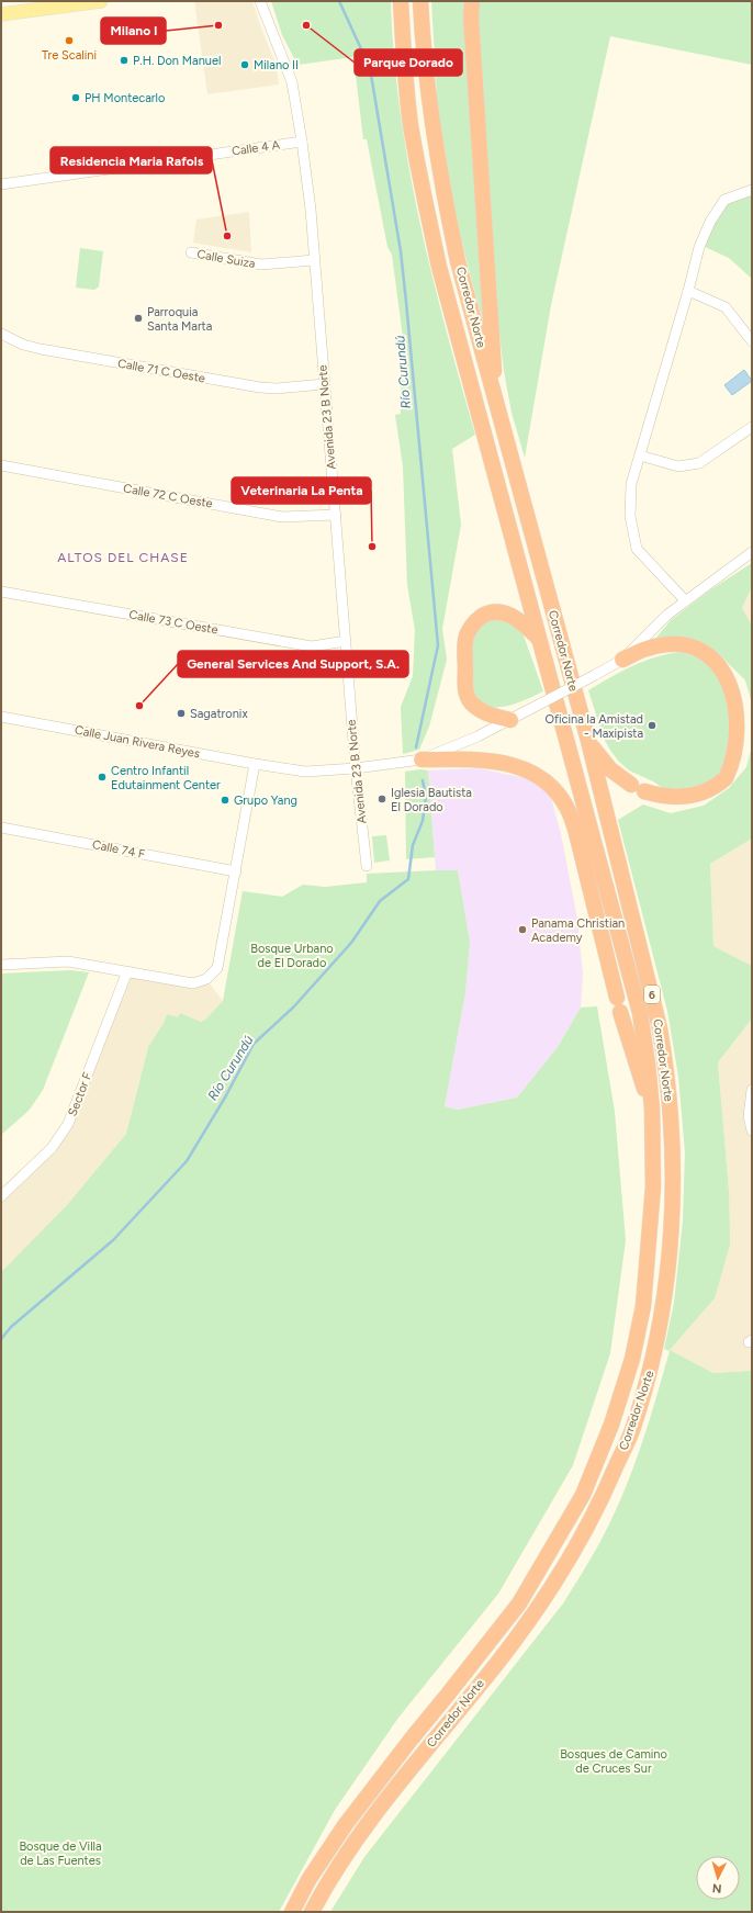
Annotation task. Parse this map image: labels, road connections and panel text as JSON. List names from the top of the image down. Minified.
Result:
{"streets":{"highway":["Corredor Norte","6"],"street":["Calle 4 A","Calle Suiza","Calle 71 C Oeste","Avenida 23 B Norte","Calle 72 C Oeste","Calle 73 C Oeste","Calle Juan Rivera Reyes","Calle 74 F","Sector F"]},"crossings":[["Calle 4 A","Avenida 23 B Norte"],["Calle Suiza","Avenida 23 B Norte"],["Calle 71 C Oeste","Avenida 23 B Norte"],["Avenida 23 B Norte","Calle 72 C Oeste"],["Avenida 23 B Norte","Calle 73 C Oeste"],["Avenida 23 B Norte","Calle Juan Rivera Reyes"]],"districts":["ALTOS DEL CHASE"],"water":["Río Curundú"],"parks":["Bosque Urbano de El Dorado","Bosques de Camino de Cruces Sur","Bosque de Villa de Las Fuentes"],"places":["Milano I","Parque Dorado","Tre Scalini","P.H. Don Manuel","Milano II","PH Montecarlo","Residencia Maria Rafols","Parroquia Santa Marta","Veterinaria La Penta","General Services And Support, S.A.","Sagatronix","Oficina la Amistad - Maxipista","Centro Infantil Edutainment Center","Iglesia Bautista El Dorado","Grupo Yang","Panama Christian Academy"],"north":"bottom"}
